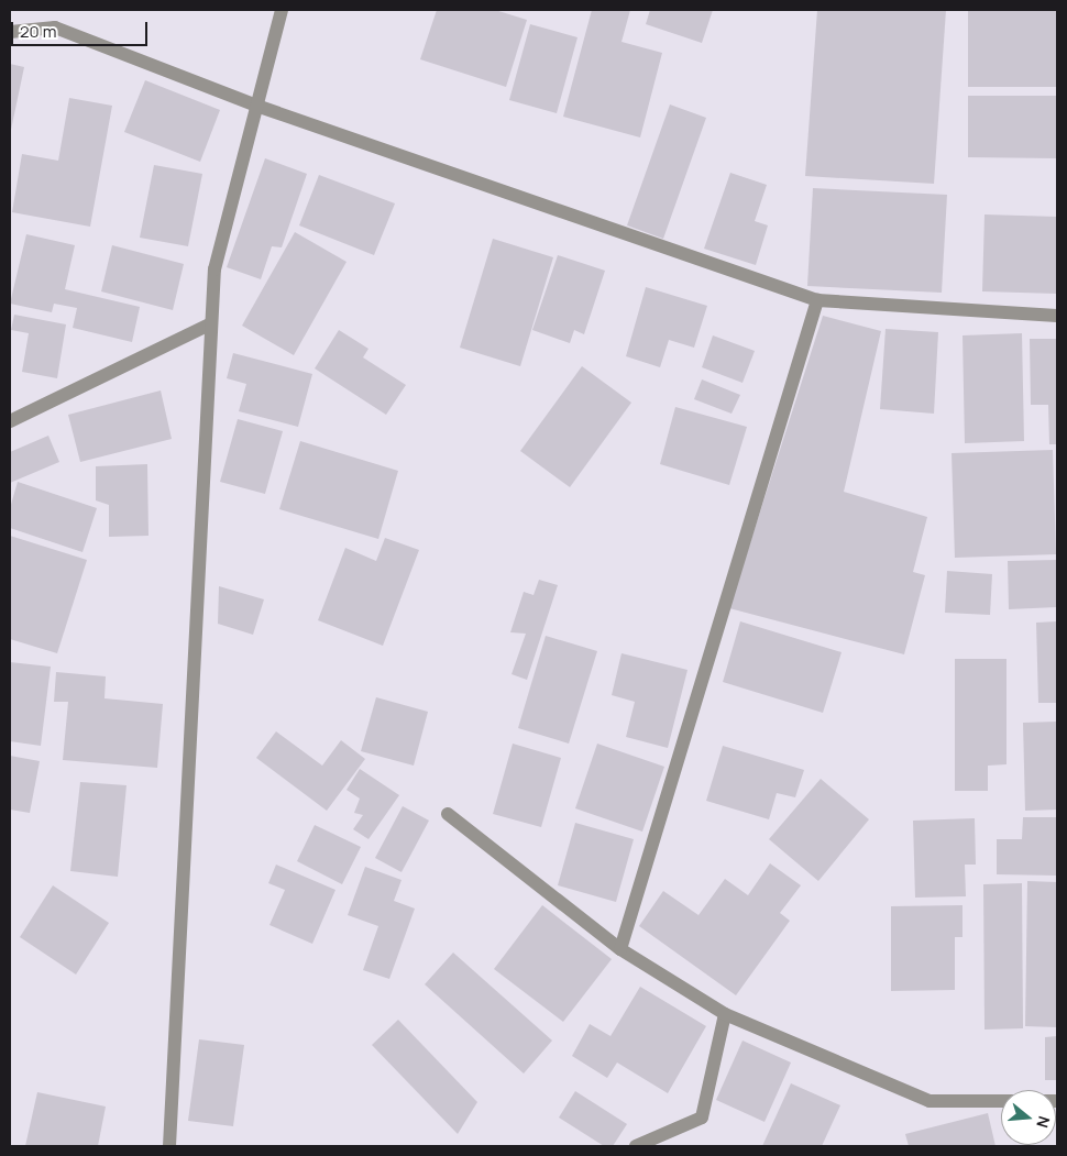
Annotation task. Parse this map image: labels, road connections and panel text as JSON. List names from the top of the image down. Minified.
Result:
{"scale_bar":"20 m","north":"right"}
